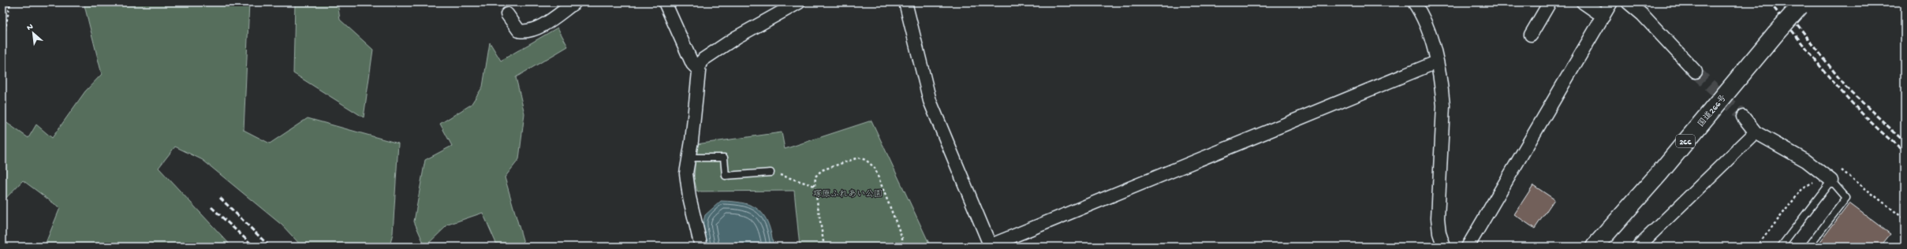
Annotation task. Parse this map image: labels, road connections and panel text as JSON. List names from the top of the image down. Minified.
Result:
{"streets":{"highway":["国道266号","266"]},"parks":["塚原ふれあい公園"],"north":"top left"}
